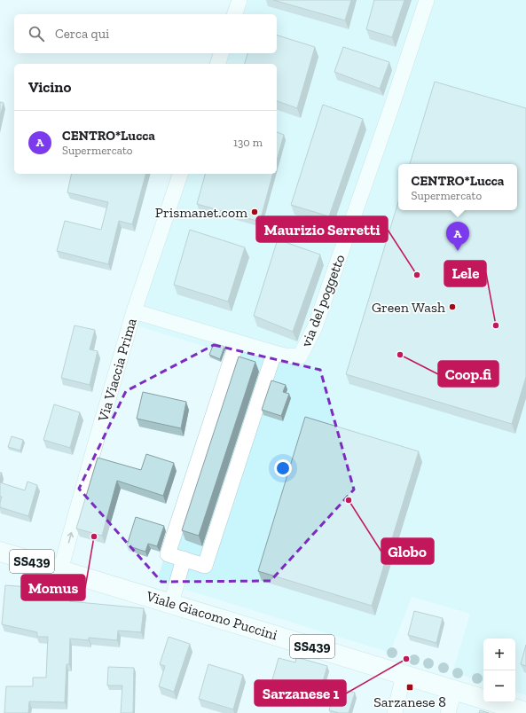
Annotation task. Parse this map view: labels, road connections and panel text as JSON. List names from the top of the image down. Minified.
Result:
{"streets":{"main road":["SS439","Viale Giacomo Puccini"],"street":["via del poggetto","Via Viaccia Prima"]},"crossings":[["via del poggetto","Via Viaccia Prima"],["Via Viaccia Prima","Viale Giacomo Puccini"]],"places":{"other":["Prismanet.com","Maurizio Serretti","Green Wash","Lele","Coop.fi","Globo","Momus","Sarzanese 1"],"transit":["Sarzanese 8"]},"page":{"search":"Cerca qui","heading":"Vicino","list":[{"mark":"A","name":"CENTRO*Lucca","note":"Supermercato","value":"130 m"}],"popup":["CENTRO*Lucca","Supermercato"],"pins":"A","map_buttons":["+","−"]}}
